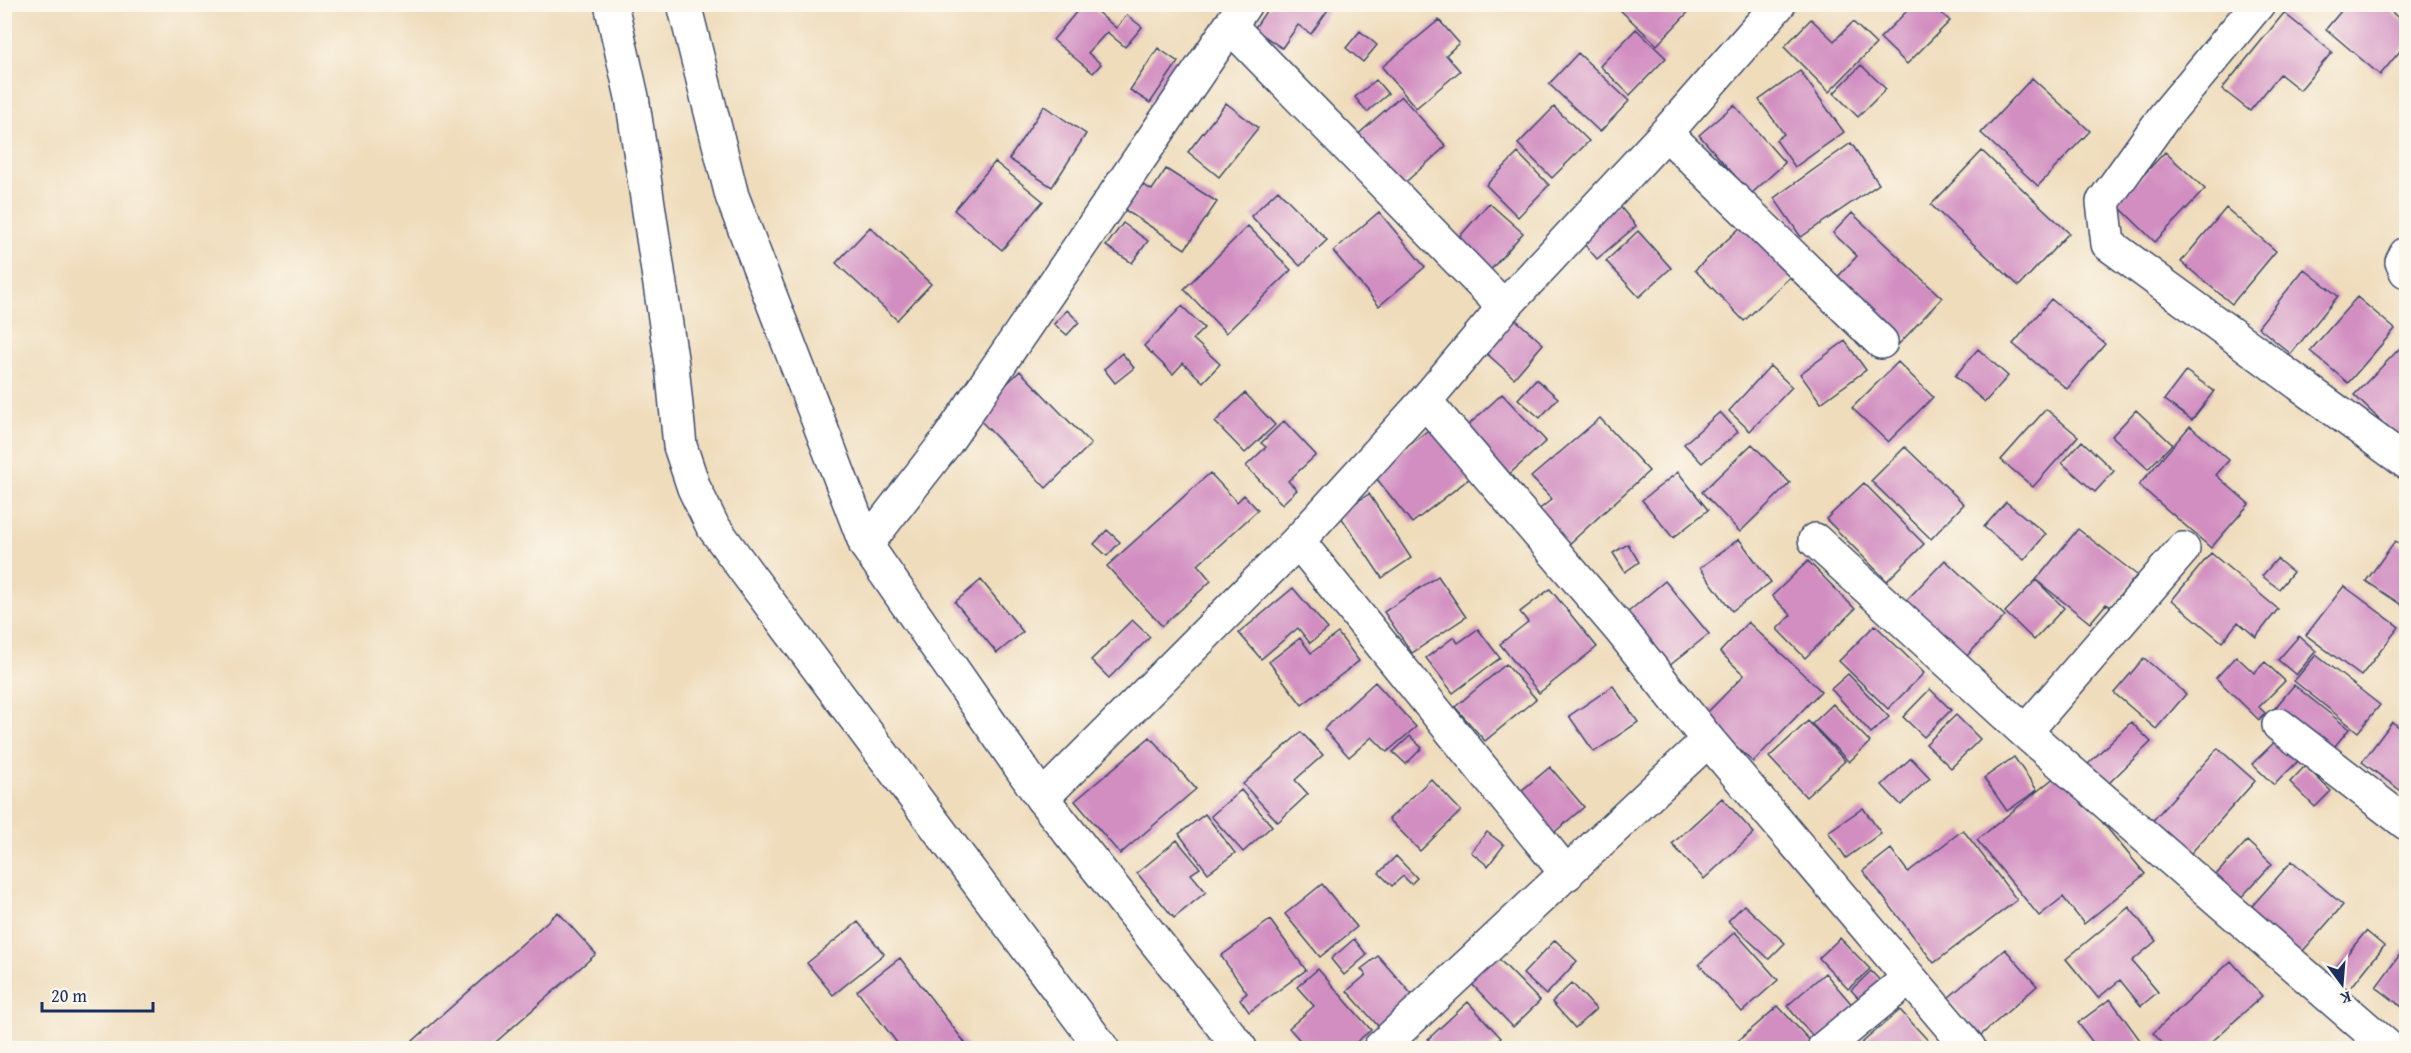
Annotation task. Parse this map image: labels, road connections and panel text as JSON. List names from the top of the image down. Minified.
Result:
{"scale_bar":"20 m","north":"bottom"}
